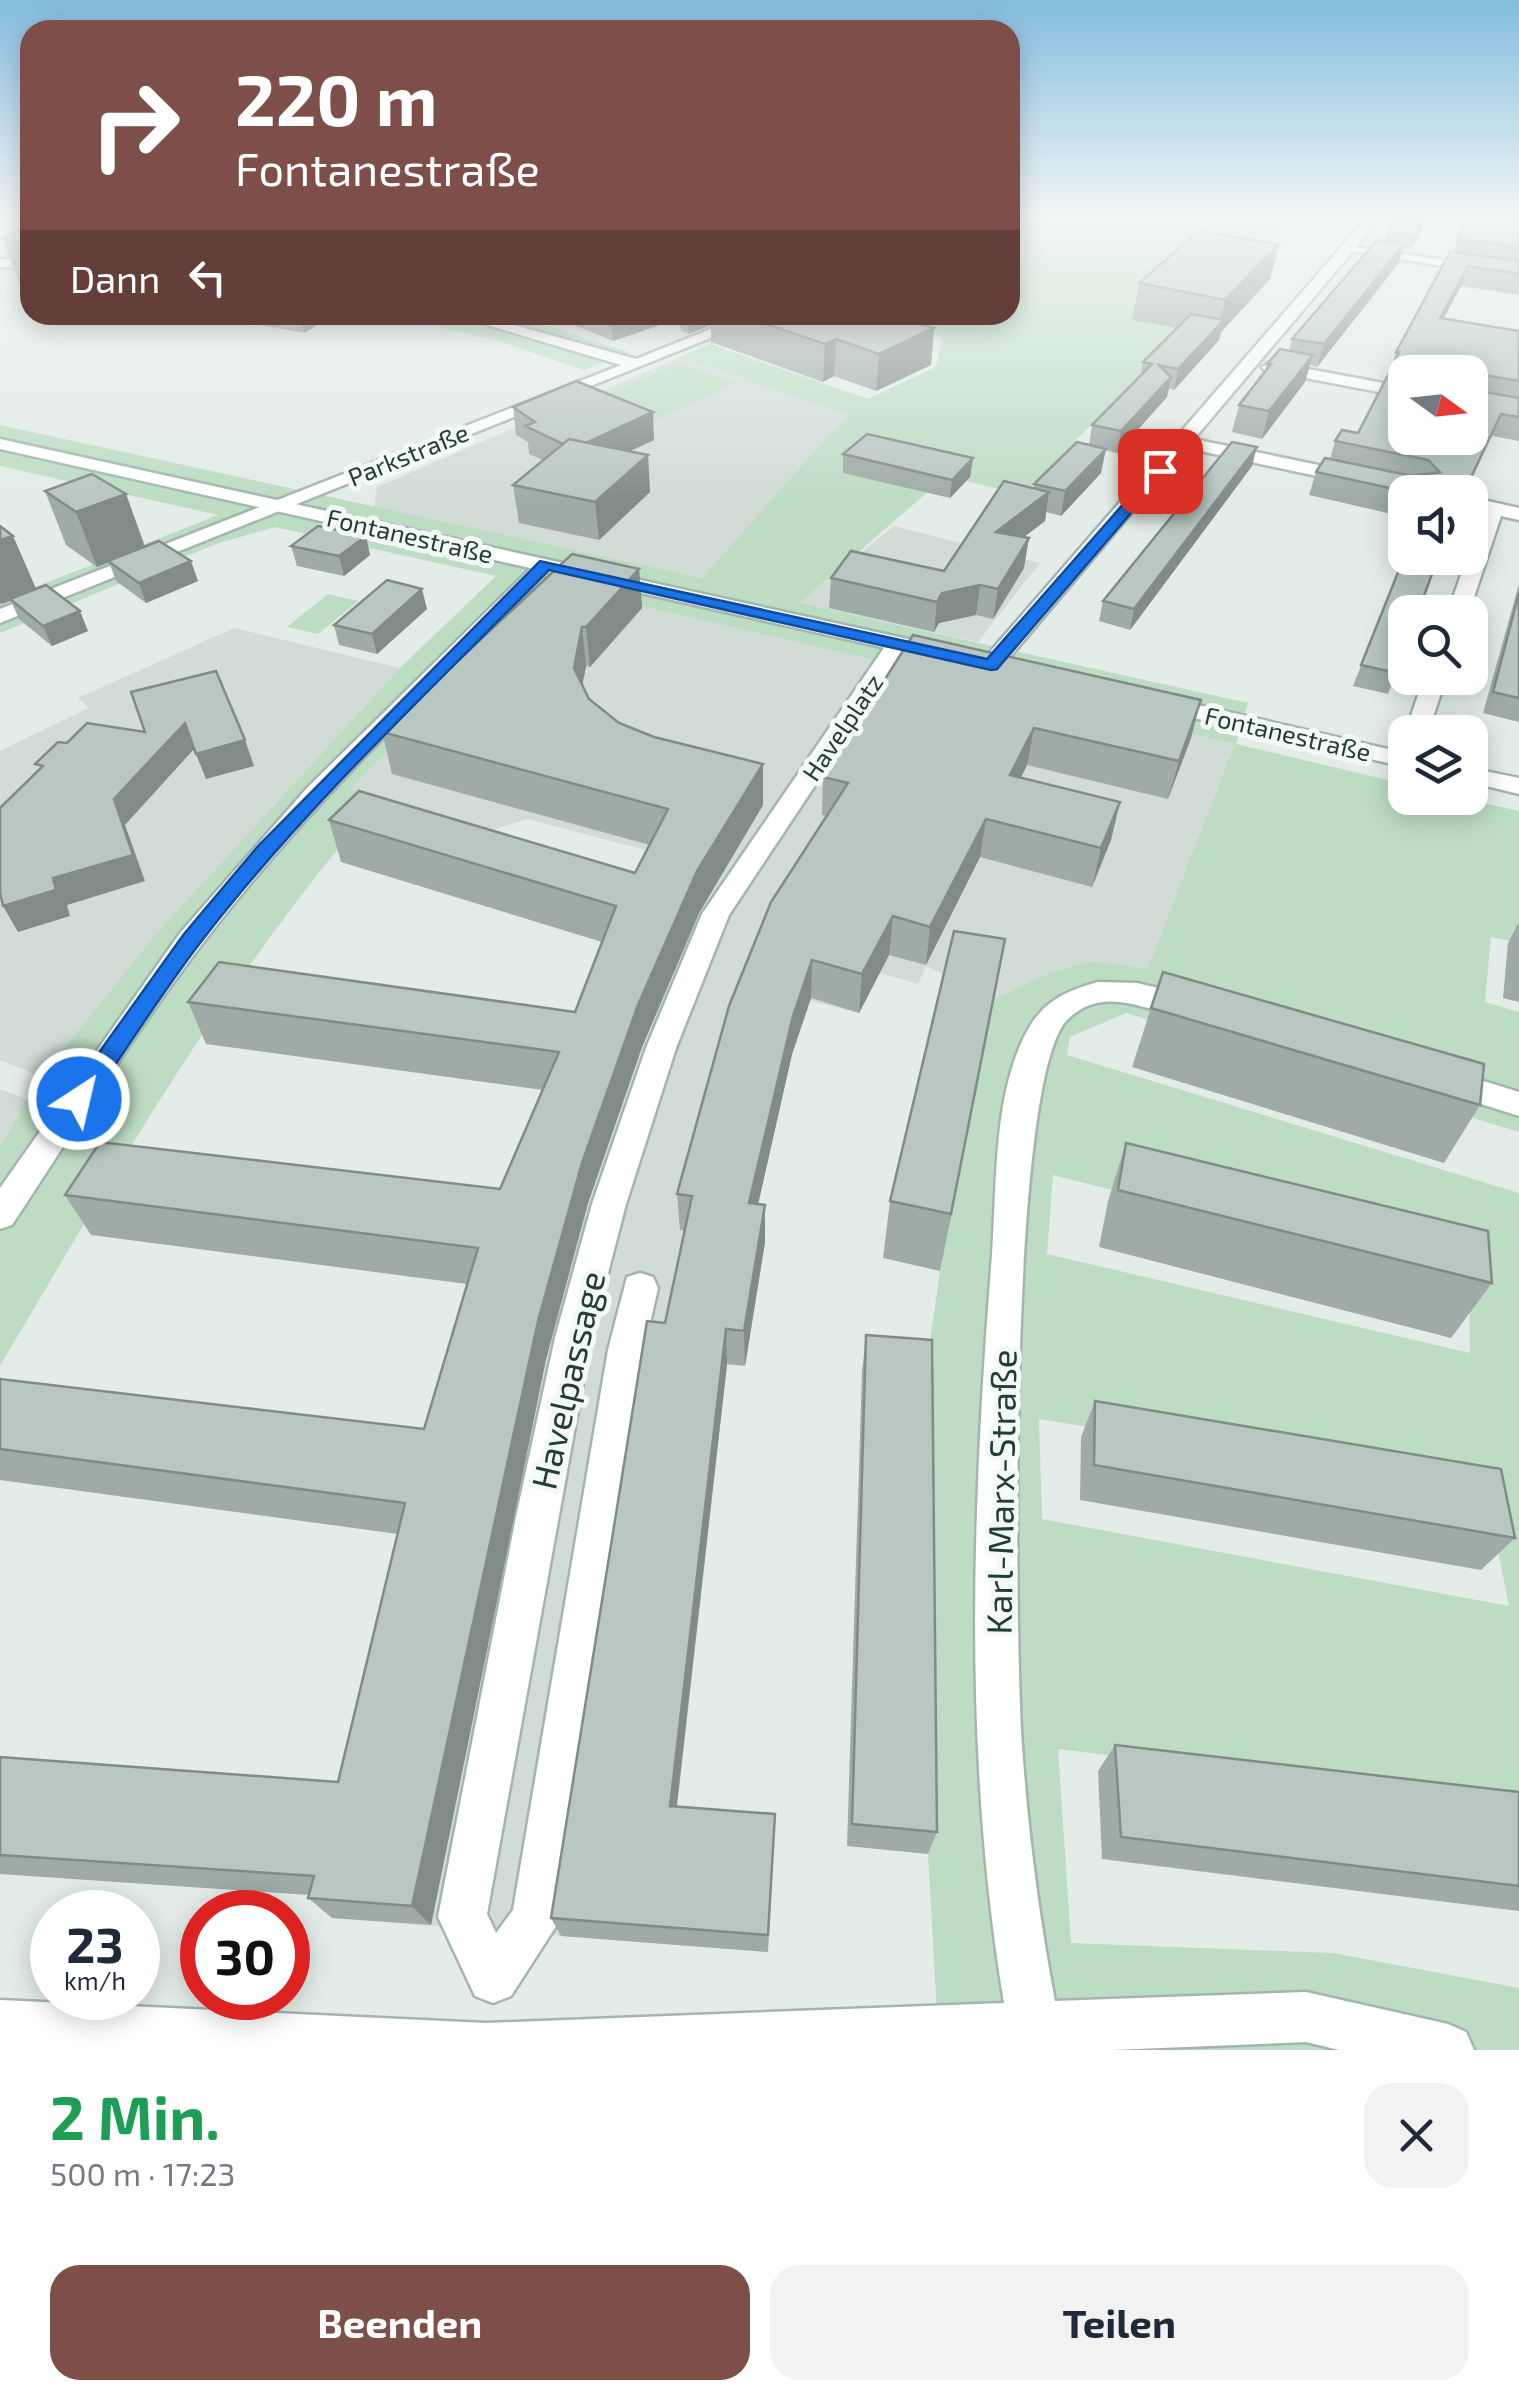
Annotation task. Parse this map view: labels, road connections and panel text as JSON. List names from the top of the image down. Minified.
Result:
{"streets":{"street":["Parkstraße","Fontanestraße","Havelplatz","Havelpassage","Karl-Marx-Straße"]},"crossings":[["Parkstraße","Fontanestraße"],["Fontanestraße","Havelplatz"],["Havelplatz","Havelpassage"]],"north":"right","page":{"turn":["220 m","Fontanestraße"],"then":"Dann","speed":"23 km/h","limit":"30","heading":["2 Min.","500 m · 17:23"],"buttons":["Beenden","Teilen"]}}
